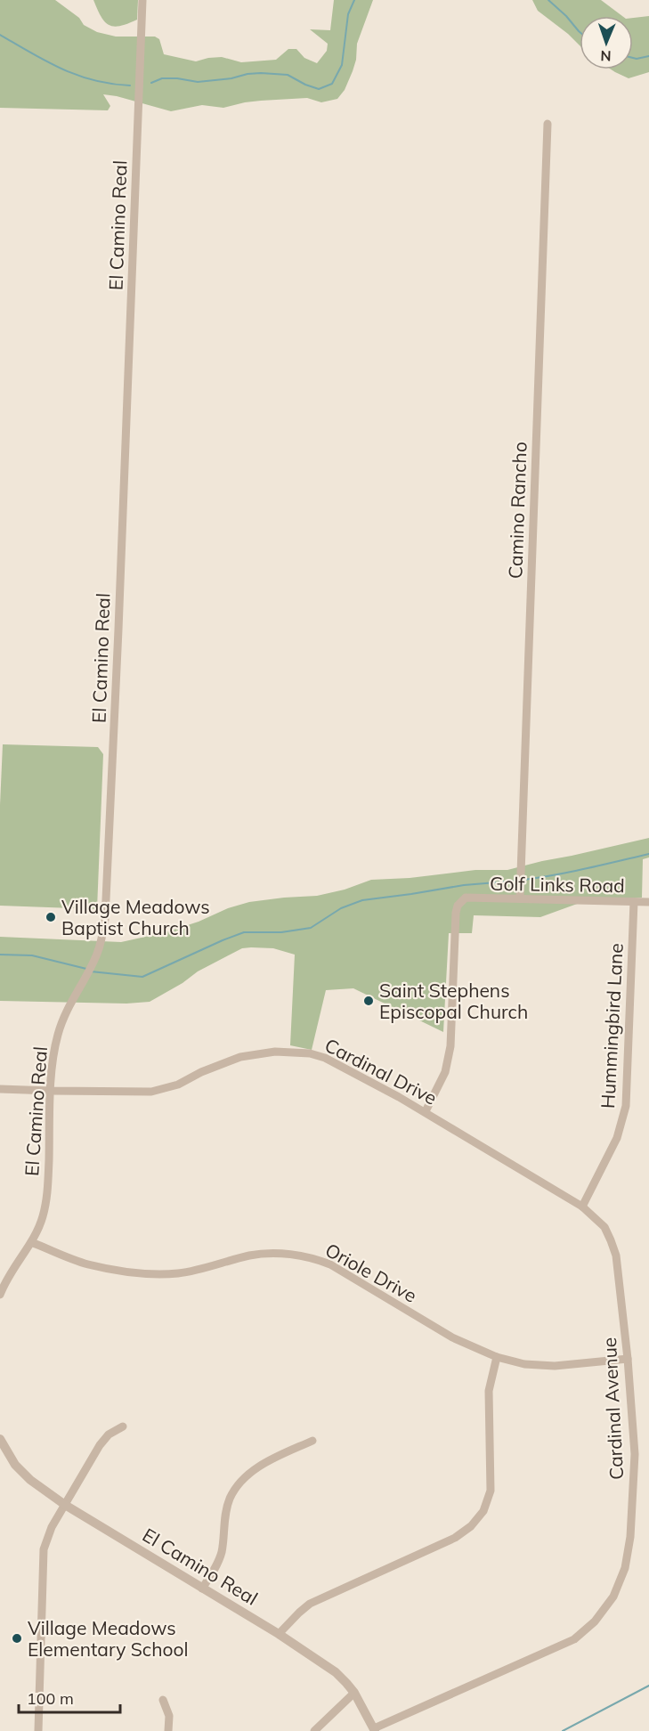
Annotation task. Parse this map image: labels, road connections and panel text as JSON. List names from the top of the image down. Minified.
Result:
{"streets":{"street":["El Camino Real","Camino Rancho","Golf Links Road","Hummingbird Lane","Cardinal Drive","Oriole Drive","Cardinal Avenue"]},"crossings":[["El Camino Real","Cardinal Drive"],["El Camino Real","Oriole Drive"],["El Camino Real","Cardinal Avenue"],["Camino Rancho","Golf Links Road"],["Golf Links Road","Hummingbird Lane"],["Golf Links Road","Cardinal Drive"],["Hummingbird Lane","Cardinal Drive"],["Hummingbird Lane","Cardinal Avenue"],["Cardinal Drive","Cardinal Avenue"],["Oriole Drive","Cardinal Avenue"]],"places":["Village Meadows Baptist Church","Saint Stephens Episcopal Church","Village Meadows Elementary School"],"scale_bar":"100 m","north":"bottom"}
